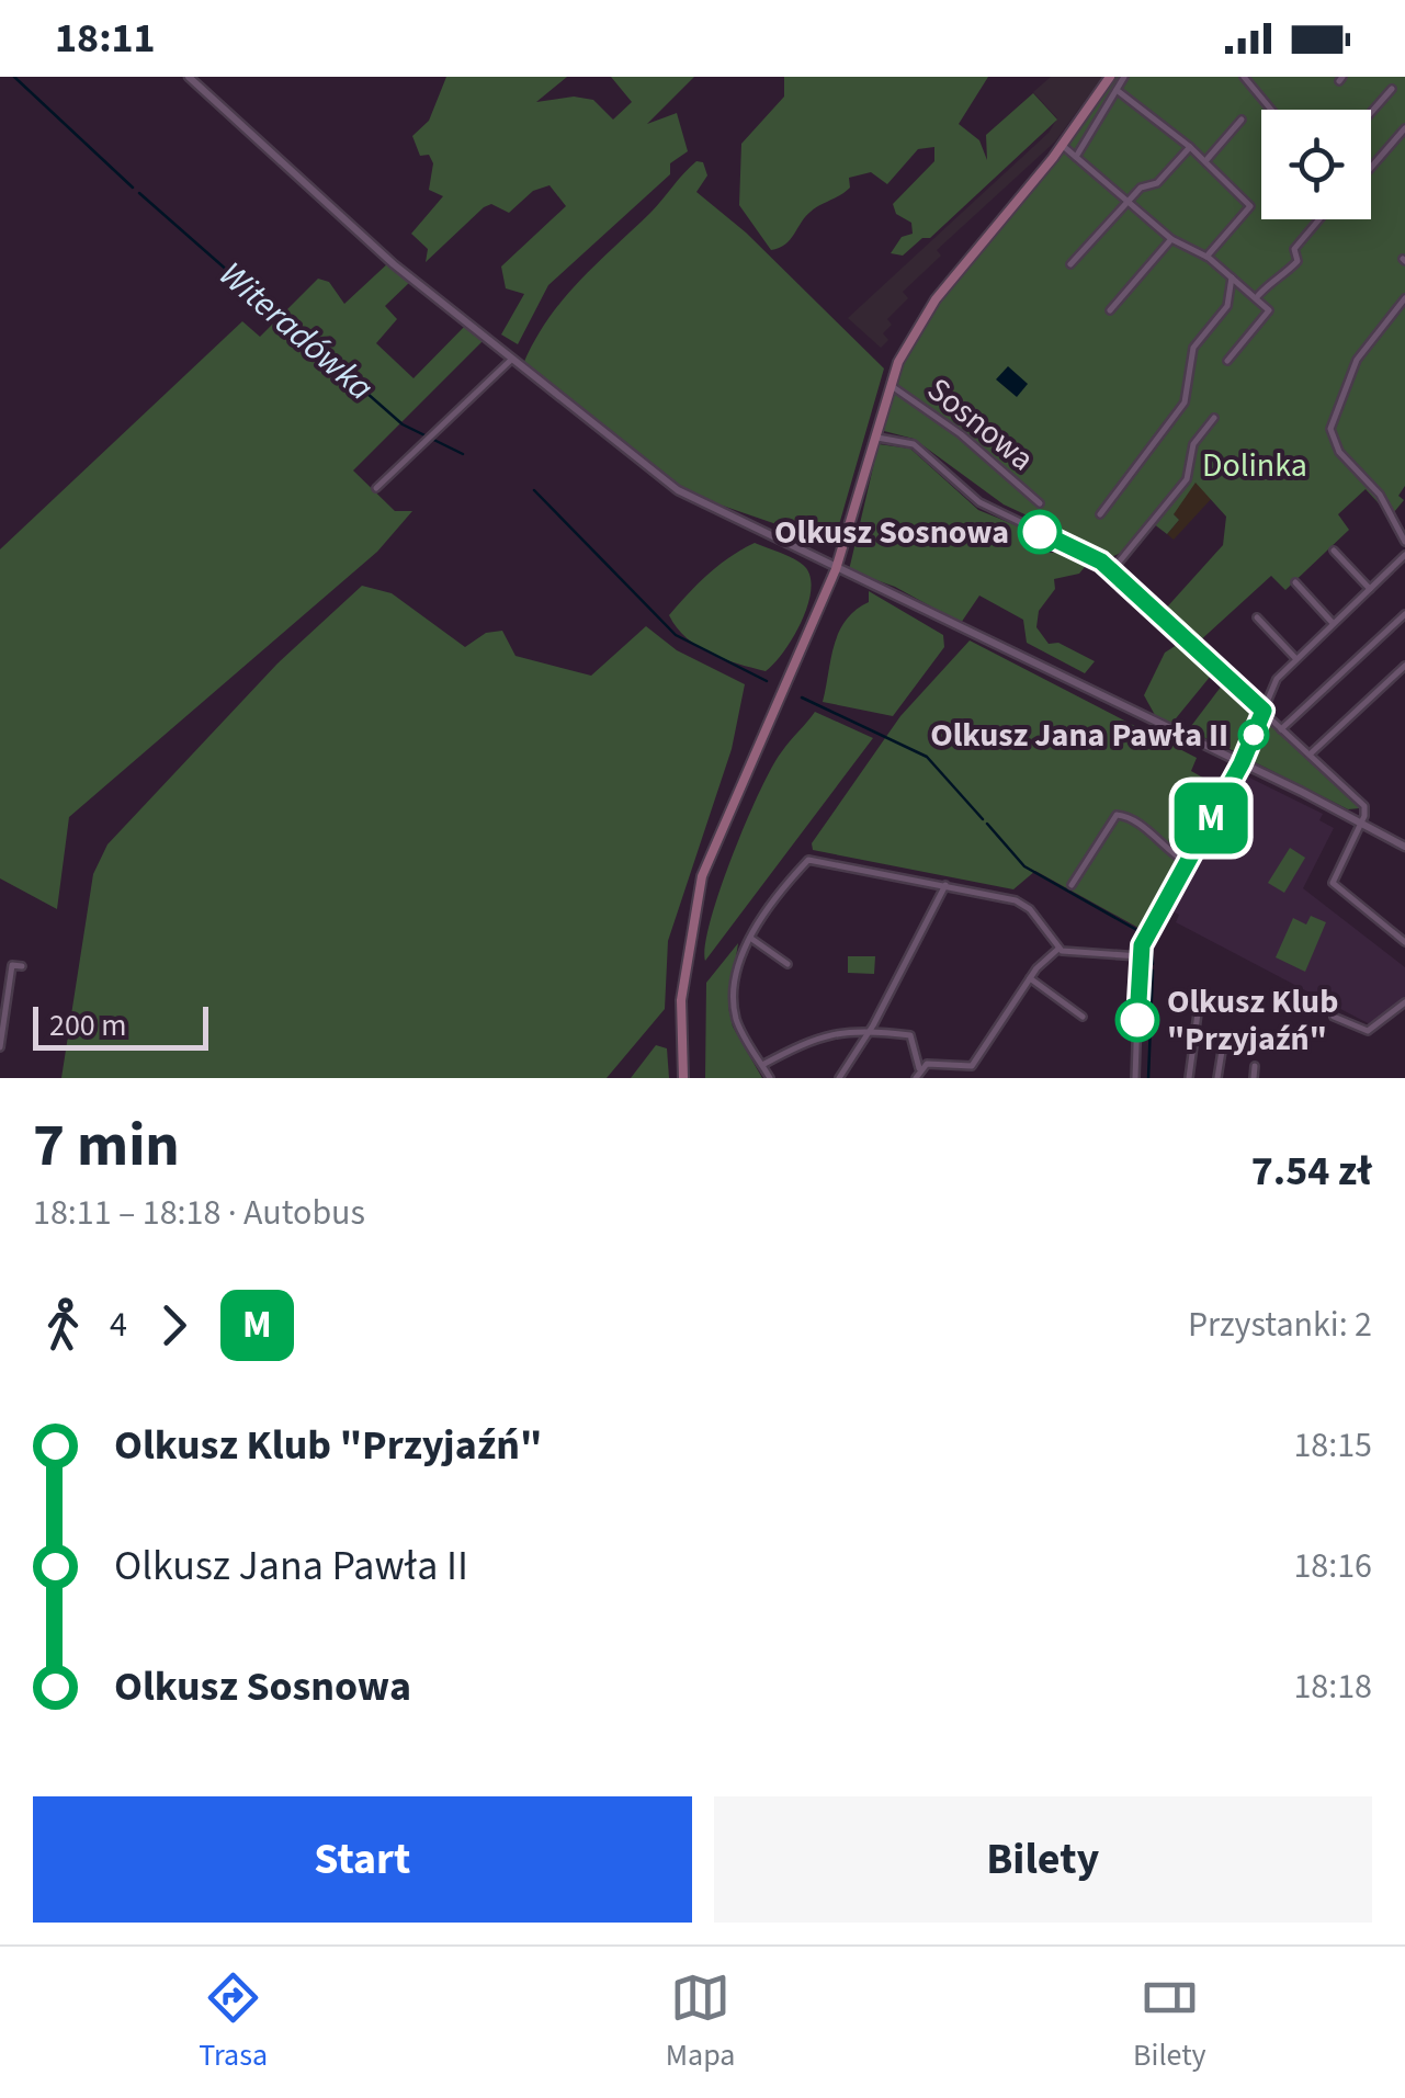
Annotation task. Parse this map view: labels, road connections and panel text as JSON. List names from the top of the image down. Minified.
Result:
{"streets":{"street":["Sosnowa"]},"water":["Witeradówka"],"parks":["Dolinka"],"places":["Olkusz Sosnowa","Olkusz Jana Pawła II","Olkusz Klub \"Przyjaźń\""],"lines":["bus line M"],"scale_bar":"200 m","page":{"status":"18:11","on_map":"M","scale":"200 m","heading":["7 min","18:11 – 18:18 · Autobus","7.54 zł"],"legs":["4","M","Przystanki: 2"],"list":[{"name":"Olkusz Klub \"Przyjaźń\"","value":"18:15"},{"name":"Olkusz Jana Pawła II","value":"18:16"},{"name":"Olkusz Sosnowa","value":"18:18"}],"buttons":["Start","Bilety"],"tabs":["Trasa","Mapa","Bilety"]}}
